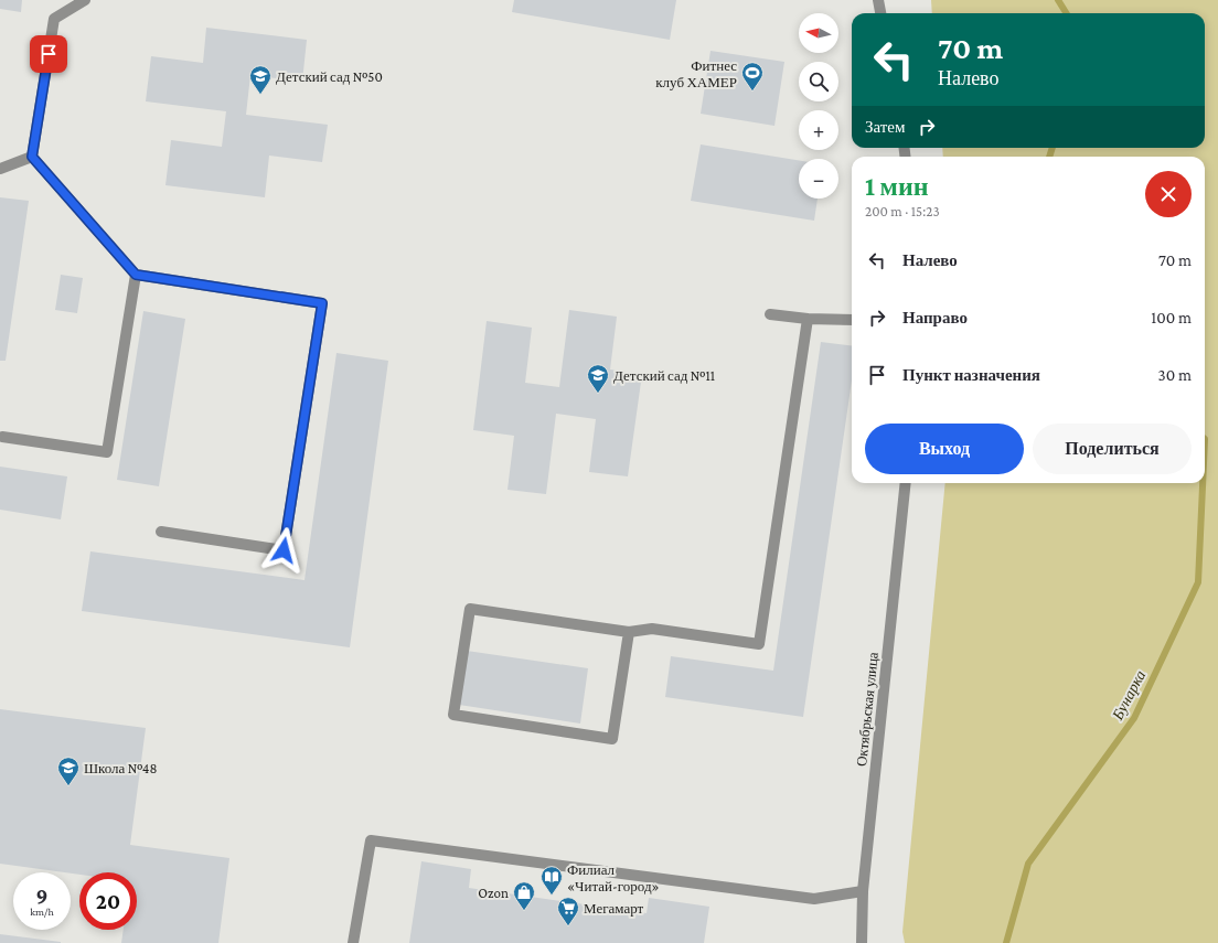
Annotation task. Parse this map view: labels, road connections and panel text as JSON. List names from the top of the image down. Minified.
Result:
{"streets":{"street":["Октябрьская улица"]},"water":["Бунарка"],"places":{"sports":["Фитнес клуб ХАМЕР"],"school or university":["Детский сад №50","Детский сад №11","Школа №48"],"library":["Филиал «Читай-город»"],"shop":["Ozon"],"supermarket":["Мегамарт"]},"north":"left","page":{"map_buttons":["+","−"],"turn":["70 m","Налево"],"then":"Затем","heading":["1 мин","200 m · 15:23"],"list":[{"name":"Налево","value":"70 m"},{"name":"Направо","value":"100 m"},{"name":"Пункт назначения","value":"30 m"}],"buttons":["Выход","Поделиться"],"speed":"9 km/h","limit":"20"}}
